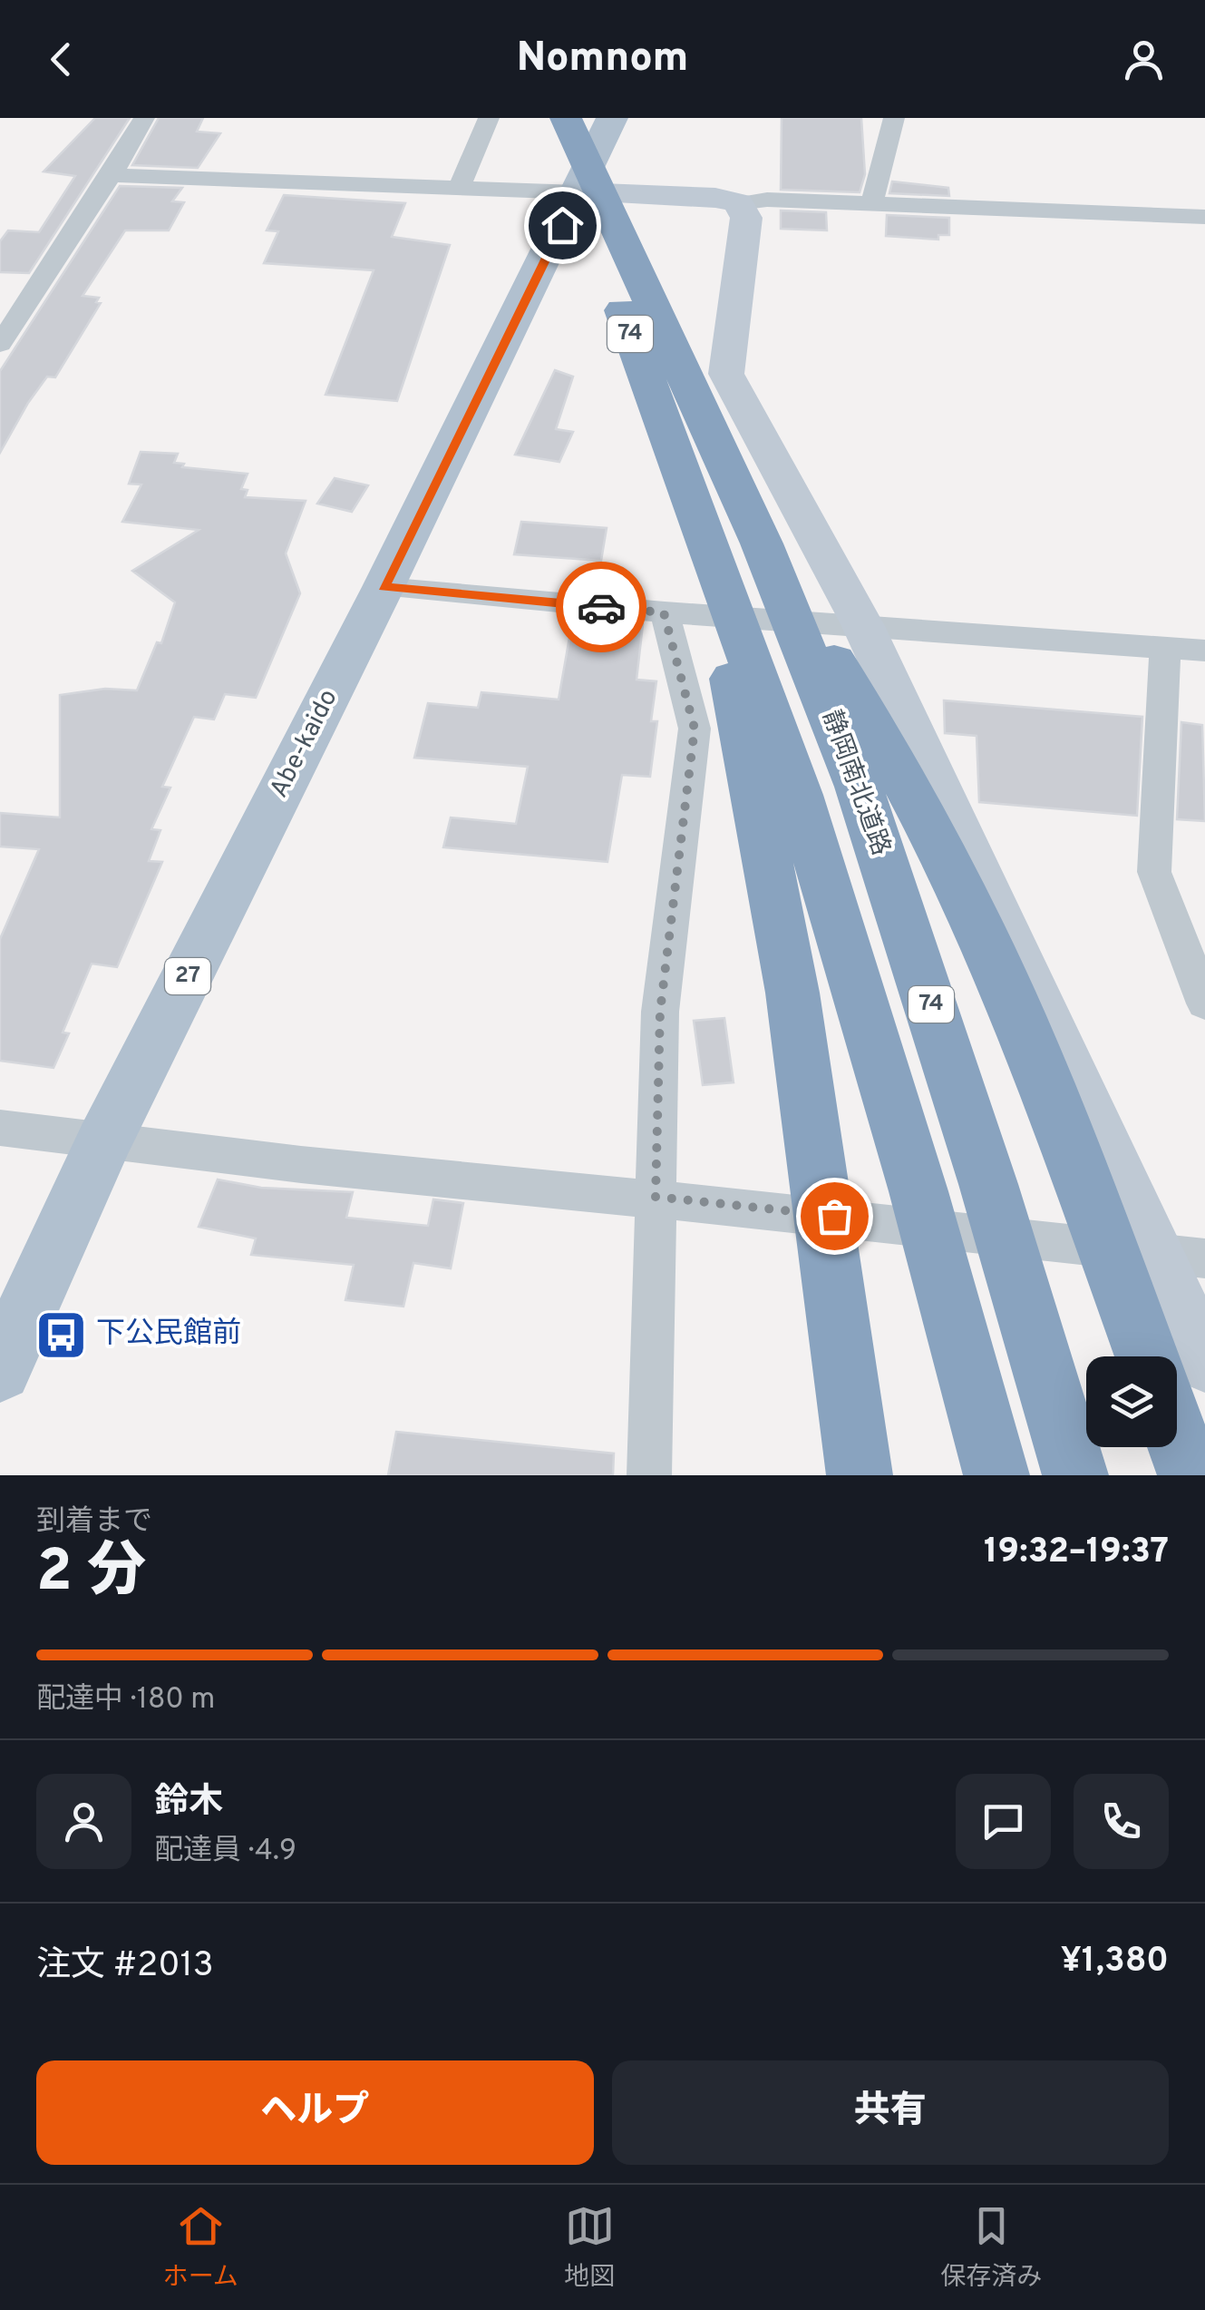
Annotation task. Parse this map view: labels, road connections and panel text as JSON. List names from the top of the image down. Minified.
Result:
{"streets":{"highway":["74","静岡南北道路"],"main road":["Abe-kaido","27"]},"places":{"bus stop":["下公民館前"]},"page":{"header":"Nomnom","heading":["2 分","到着まで","19:32–19:37"],"panel":["鈴木","配達員 · 4.9","注文 #2013","¥1,380"],"bar":"配達中 · 180 m","buttons":["ヘルプ","共有"],"tabs":["ホーム","地図","保存済み"]}}
